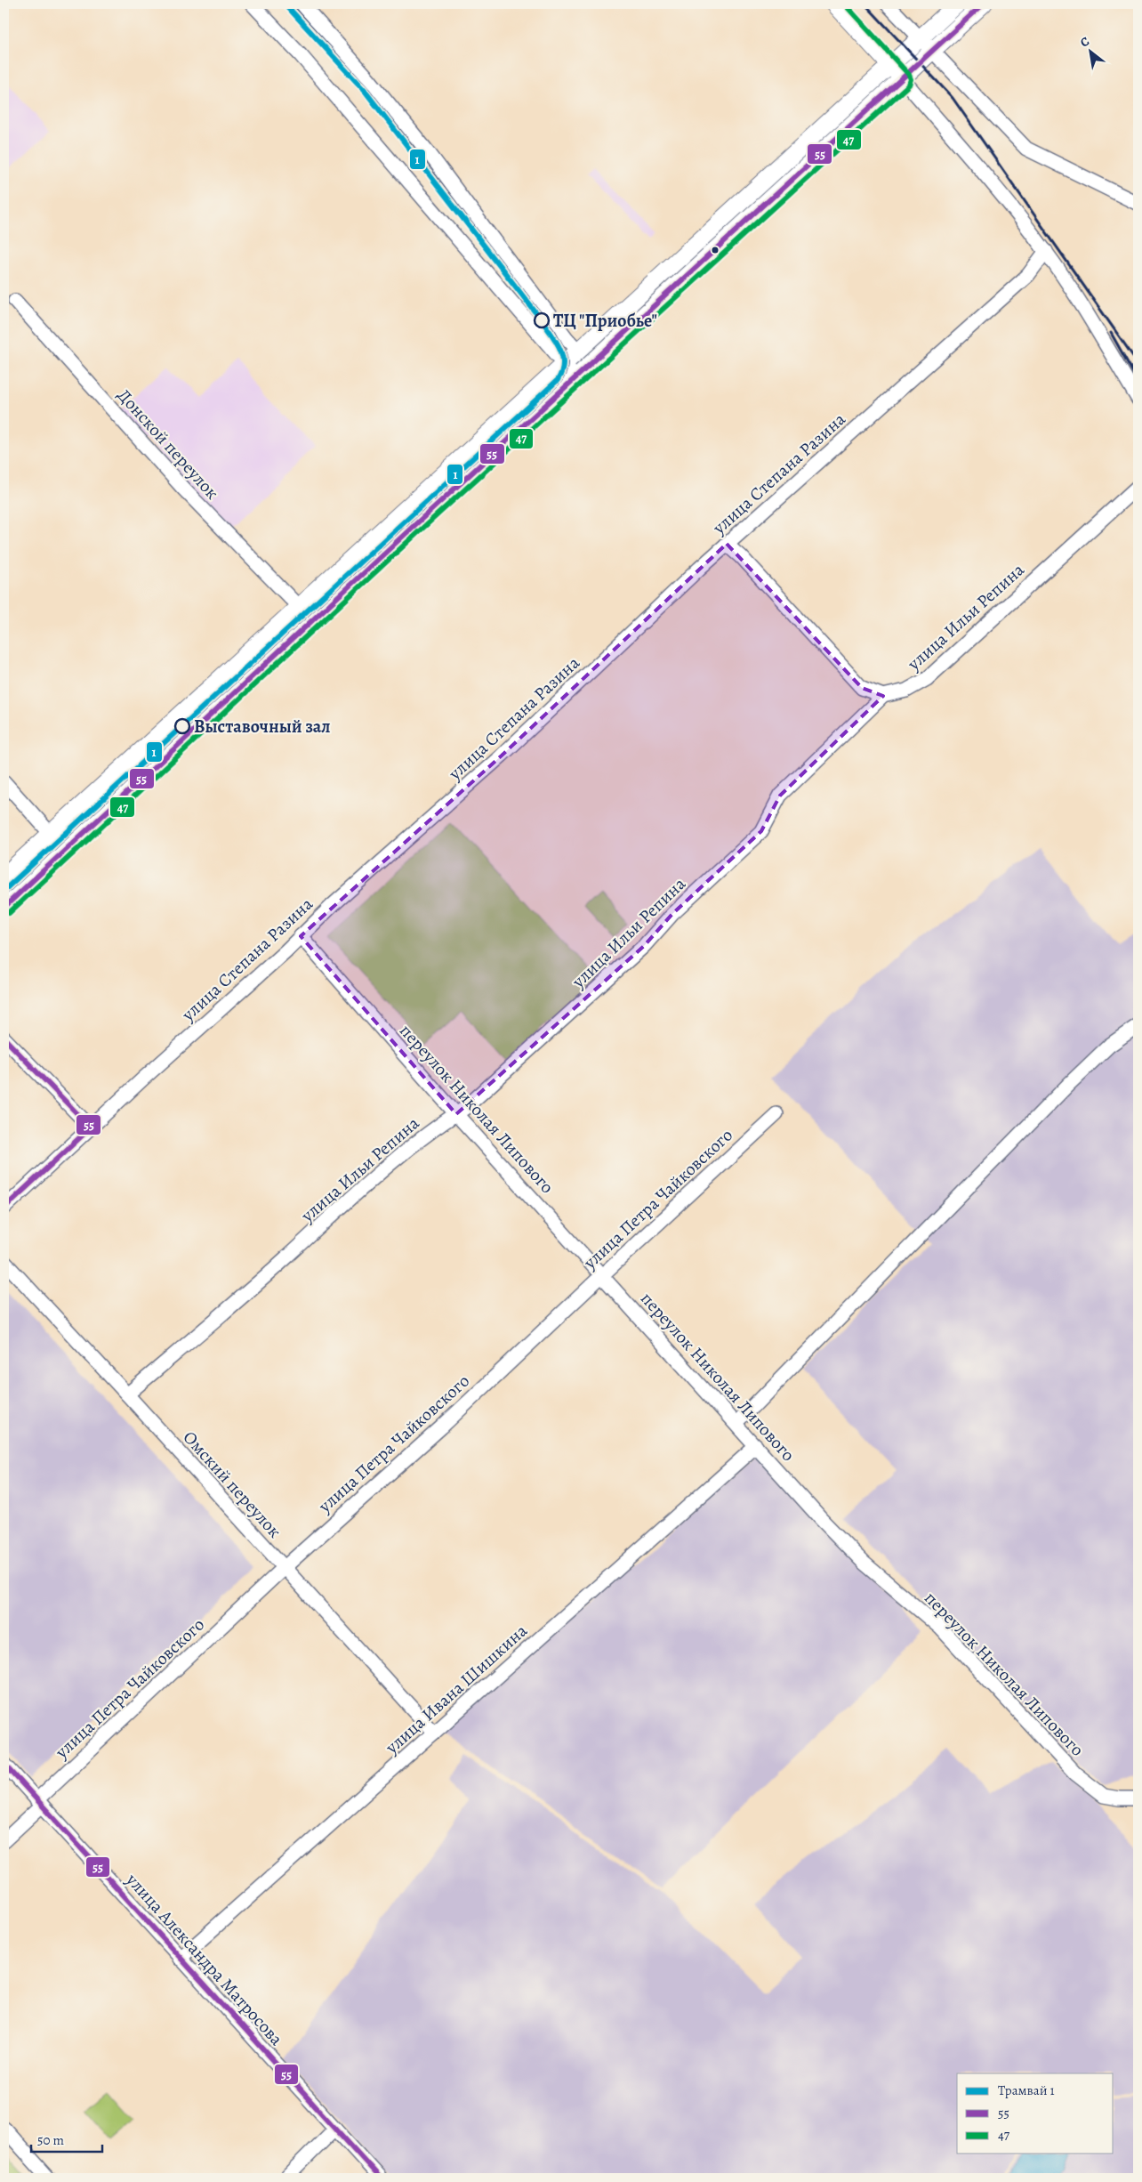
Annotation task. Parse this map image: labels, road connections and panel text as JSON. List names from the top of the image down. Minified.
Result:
{"streets":{"street":["Донской переулок","улица Степана Разина","улица Ильи Репина","переулок Николая Липового","улица Петра Чайковского","Омский переулок","улица Ивана Шишкина","улица Александра Матросова"]},"crossings":[["улица Степана Разина","переулок Николая Липового"],["улица Ильи Репина","переулок Николая Липового"],["улица Ильи Репина","Омский переулок"],["переулок Николая Липового","улица Петра Чайковского"],["переулок Николая Липового","улица Ивана Шишкина"],["улица Петра Чайковского","Омский переулок"],["улица Петра Чайковского","улица Александра Матросова"],["Омский переулок","улица Ивана Шишкина"],["улица Ивана Шишкина","улица Александра Матросова"]],"places":["ТЦ \"Приобье\"","Выставочный зал"],"lines":["tram line 1","transit line 55","transit line 47"],"legend":["Трамвай 1","55","47"],"scale_bar":"50 m","north":"top left"}
